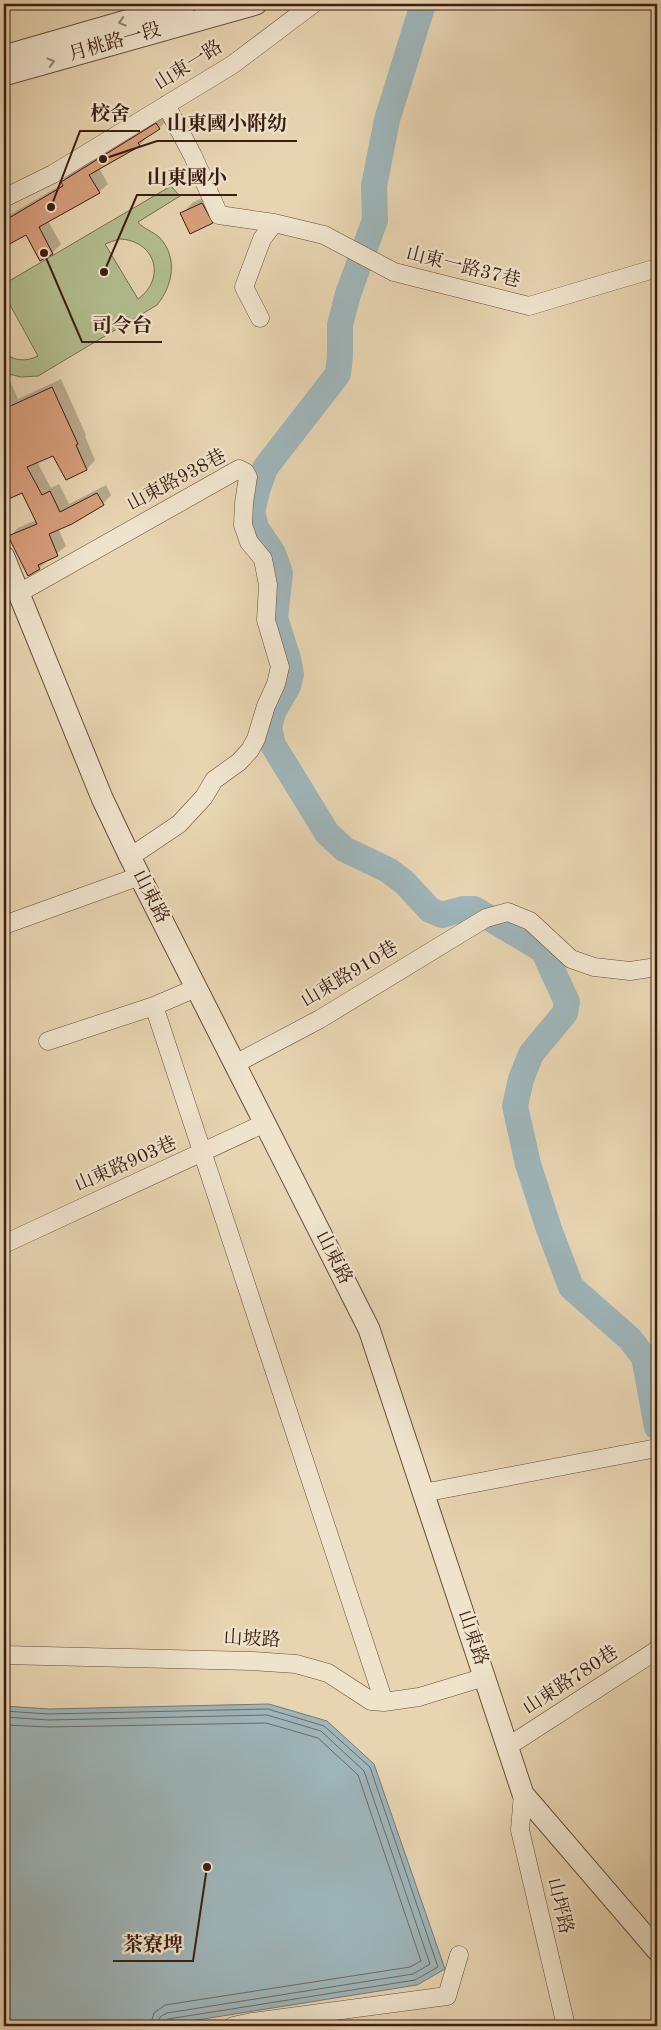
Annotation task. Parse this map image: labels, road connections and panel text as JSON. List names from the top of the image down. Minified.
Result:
{"streets":{"street":["月桃路一段","山東一路","山東一路37巷","山東路938巷","山東路","山東路910巷","山東路903巷","山坡路","山東路780巷","山坪路"]},"crossings":[["山東路938巷","山東路"],["山東路","山東路910巷"],["山東路","山東路903巷"],["山東路","山坡路"],["山東路","山東路780巷"],["山東路","山坪路"]],"places":["山東國小附幼","校舍","司令台","山東國小","茶寮埤"]}
